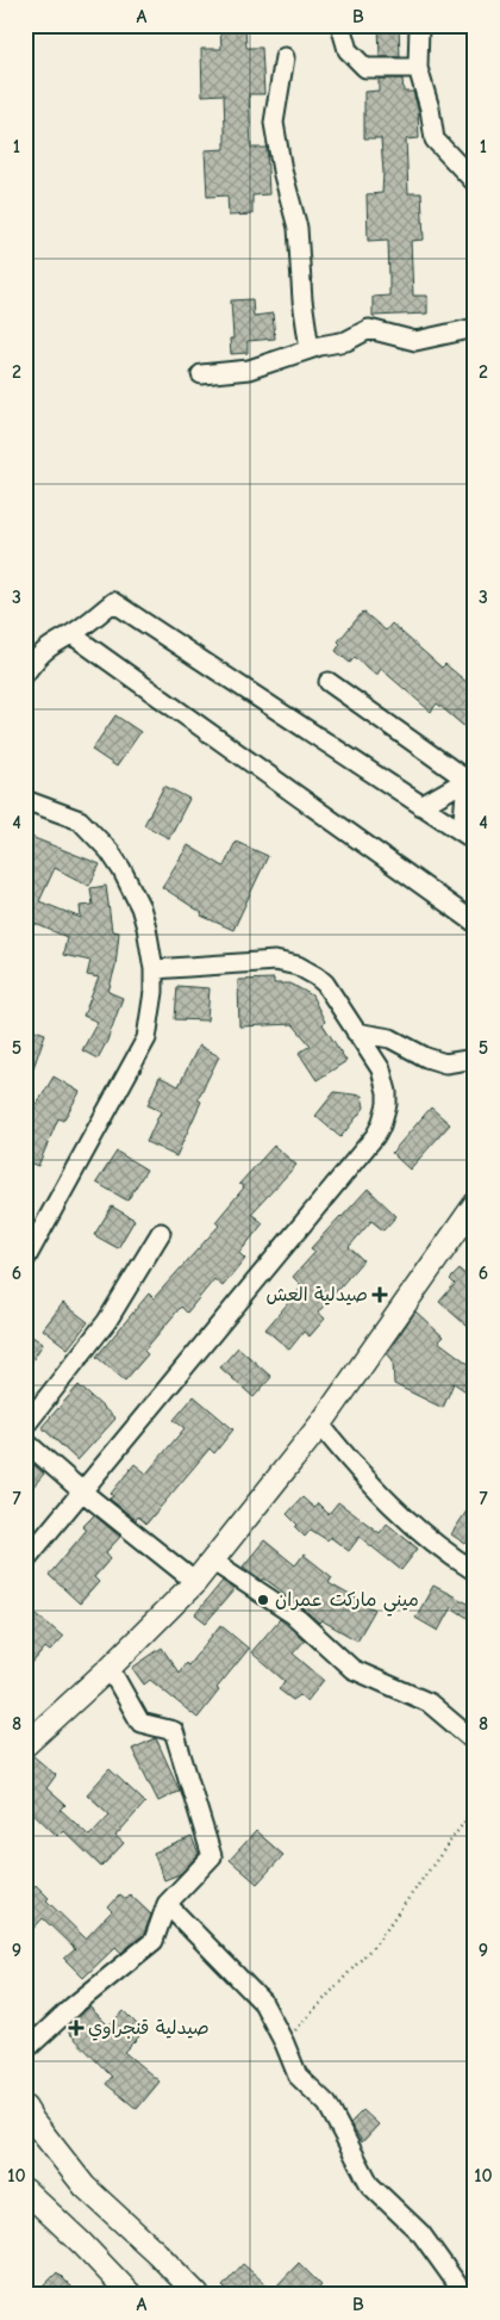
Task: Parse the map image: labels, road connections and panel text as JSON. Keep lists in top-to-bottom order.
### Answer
{
  "places": {
    "health": ["صيدلية العش", "صيدلية قنجراوي"],
    "other": ["ميني ماركت عمران"]
  },
  "grid": {
    "columns": ["A", "B"],
    "rows": [
      "1",
      "2",
      "3",
      "4",
      "5",
      "6",
      "7",
      "8",
      "9",
      "10"
    ]
  }
}
